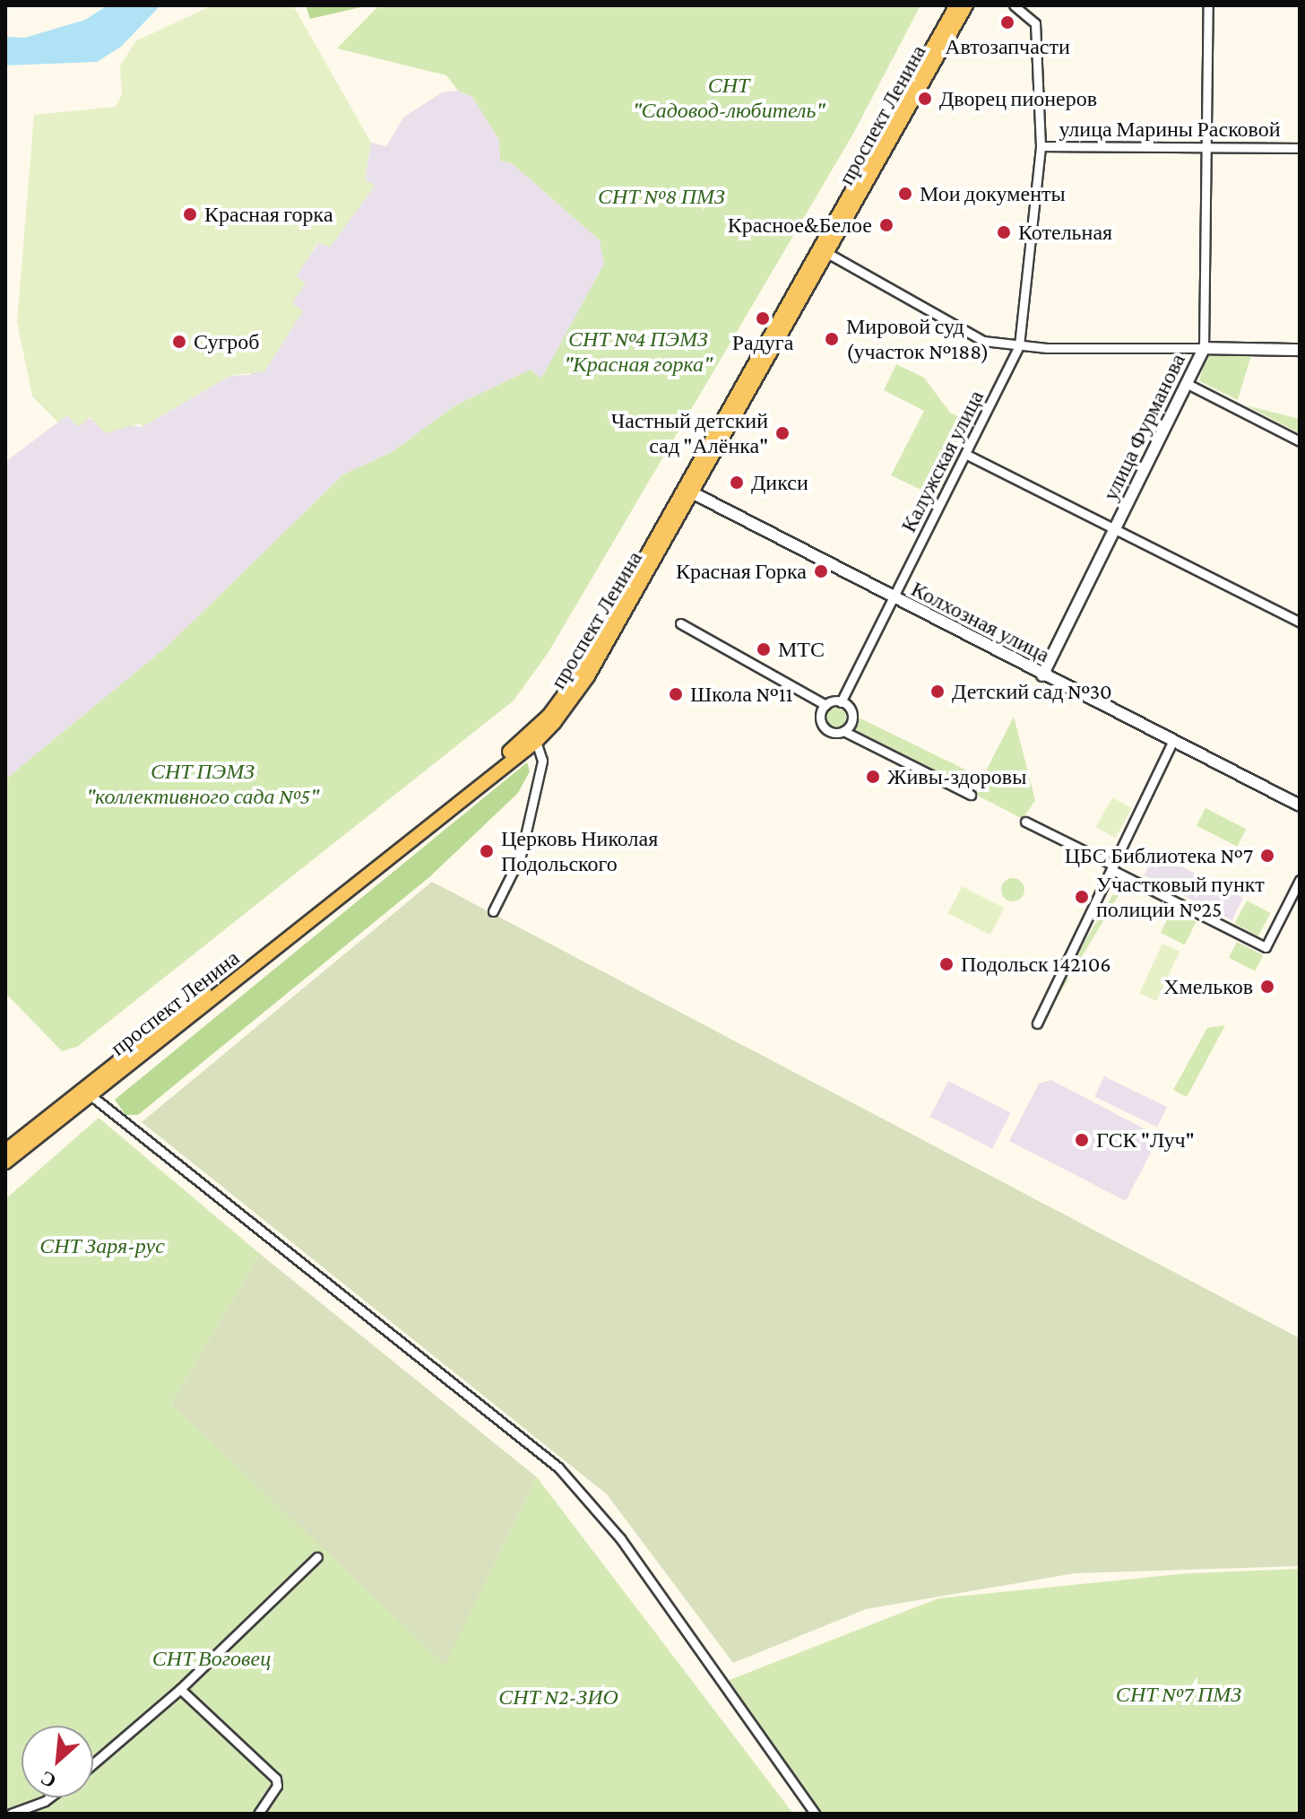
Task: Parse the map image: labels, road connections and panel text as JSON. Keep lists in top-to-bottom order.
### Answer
{
  "streets": {
    "main road": ["проспект Ленина"],
    "street": [
      "улица Марины Расковой",
      "улица Фурманова",
      "Калужская улица",
      "Колхозная улица"
    ]
  },
  "crossings": [
    ["проспект Ленина", "Колхозная улица"],
    ["улица Марины Расковой", "улица Фурманова"],
    ["улица Марины Расковой", "Калужская улица"],
    ["улица Фурманова", "Колхозная улица"],
    ["Калужская улица", "Колхозная улица"]
  ],
  "parks": [
    "СНТ \"Садовод-любитель\"",
    "СНТ №8 ПМЗ",
    "СНТ №4 ПЭМЗ \"Красная горка\"",
    "СНТ ПЭМЗ \"коллективного сада №5\"",
    "СНТ Заря-рус",
    "СНТ Воговец",
    "СНТ №7 ПМЗ",
    "СНТ N2-ЗИО"
  ],
  "places": [
    "Автозапчасти",
    "Дворец пионеров",
    "Мои документы",
    "Красная горка",
    "Красное&Белое",
    "Котельная",
    "Радуга",
    "Мировой суд (участок №188)",
    "Сугроб",
    "Частный детский сад \"Алёнка\"",
    "Дикси",
    "Красная Горка",
    "МТС",
    "Детский сад №30",
    "Школа №11",
    "Живы-здоровы",
    "Церковь Николая Подольского",
    "ЦБС Библиотека №7",
    "Участковый пункт полиции №25",
    "Подольск 142106",
    "Хмельков",
    "ГСК \"Луч\""
  ],
  "north": "bottom left"
}
